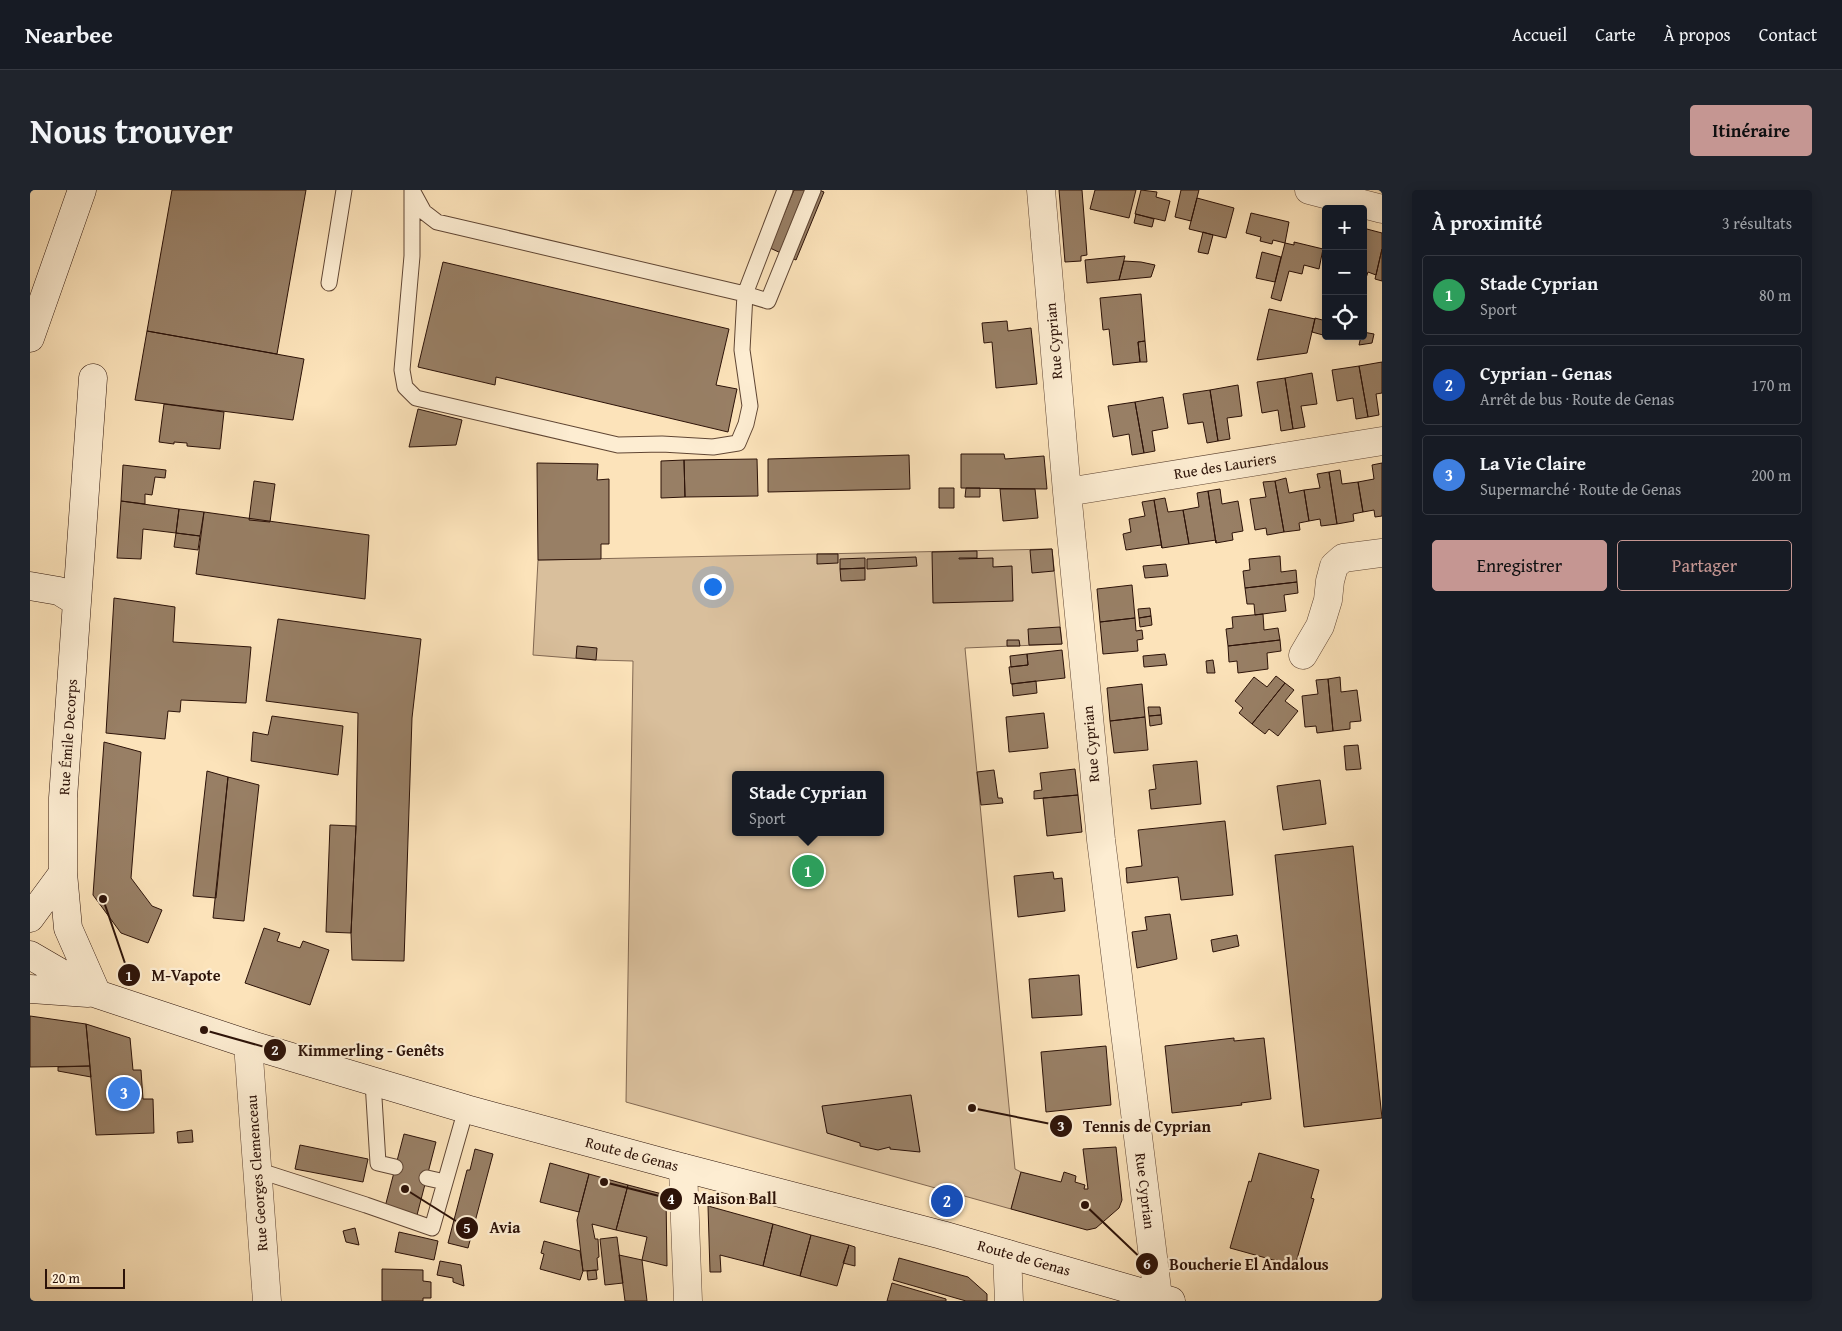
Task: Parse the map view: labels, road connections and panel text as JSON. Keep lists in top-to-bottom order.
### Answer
{
  "streets": {
    "street": [
      "Rue Cyprian",
      "Rue des Lauriers",
      "Rue Émile Decorps",
      "Route de Genas",
      "Rue Georges Clemenceau"
    ]
  },
  "crossings": [
    ["Rue Cyprian", "Rue des Lauriers"],
    ["Rue Cyprian", "Route de Genas"],
    ["Rue Émile Decorps", "Route de Genas"],
    ["Route de Genas", "Rue Georges Clemenceau"]
  ],
  "places": [
    "M-Vapote",
    "Kimmerling - Genêts",
    "Tennis de Cyprian",
    "Maison Ball",
    "Avia",
    "Boucherie El Andalous"
  ],
  "scale_bar": "20 m",
  "page": {
    "header": "Nearbee",
    "nav": [
      "Accueil",
      "Carte",
      "À propos",
      "Contact"
    ],
    "title": "Nous trouver",
    "buttons": [
      "Itinéraire",
      ["Enregistrer", "Partager"]
    ],
    "heading": ["À proximité", "3 résultats"],
    "map_buttons": ["+", "−"],
    "list": [
      {
        "mark": "1",
        "name": "Stade Cyprian",
        "note": "Sport",
        "value": "80 m"
      },
      {
        "mark": "2",
        "name": "Cyprian - Genas",
        "note": "Arrêt de bus · Route de Genas",
        "value": "170 m"
      },
      {
        "mark": "3",
        "name": "La Vie Claire",
        "note": "Supermarché · Route de Genas",
        "value": "200 m"
      }
    ],
    "popup": ["Stade Cyprian", "Sport"],
    "pins": ["1", "3", "2"],
    "scale": "20 m"
  }
}
